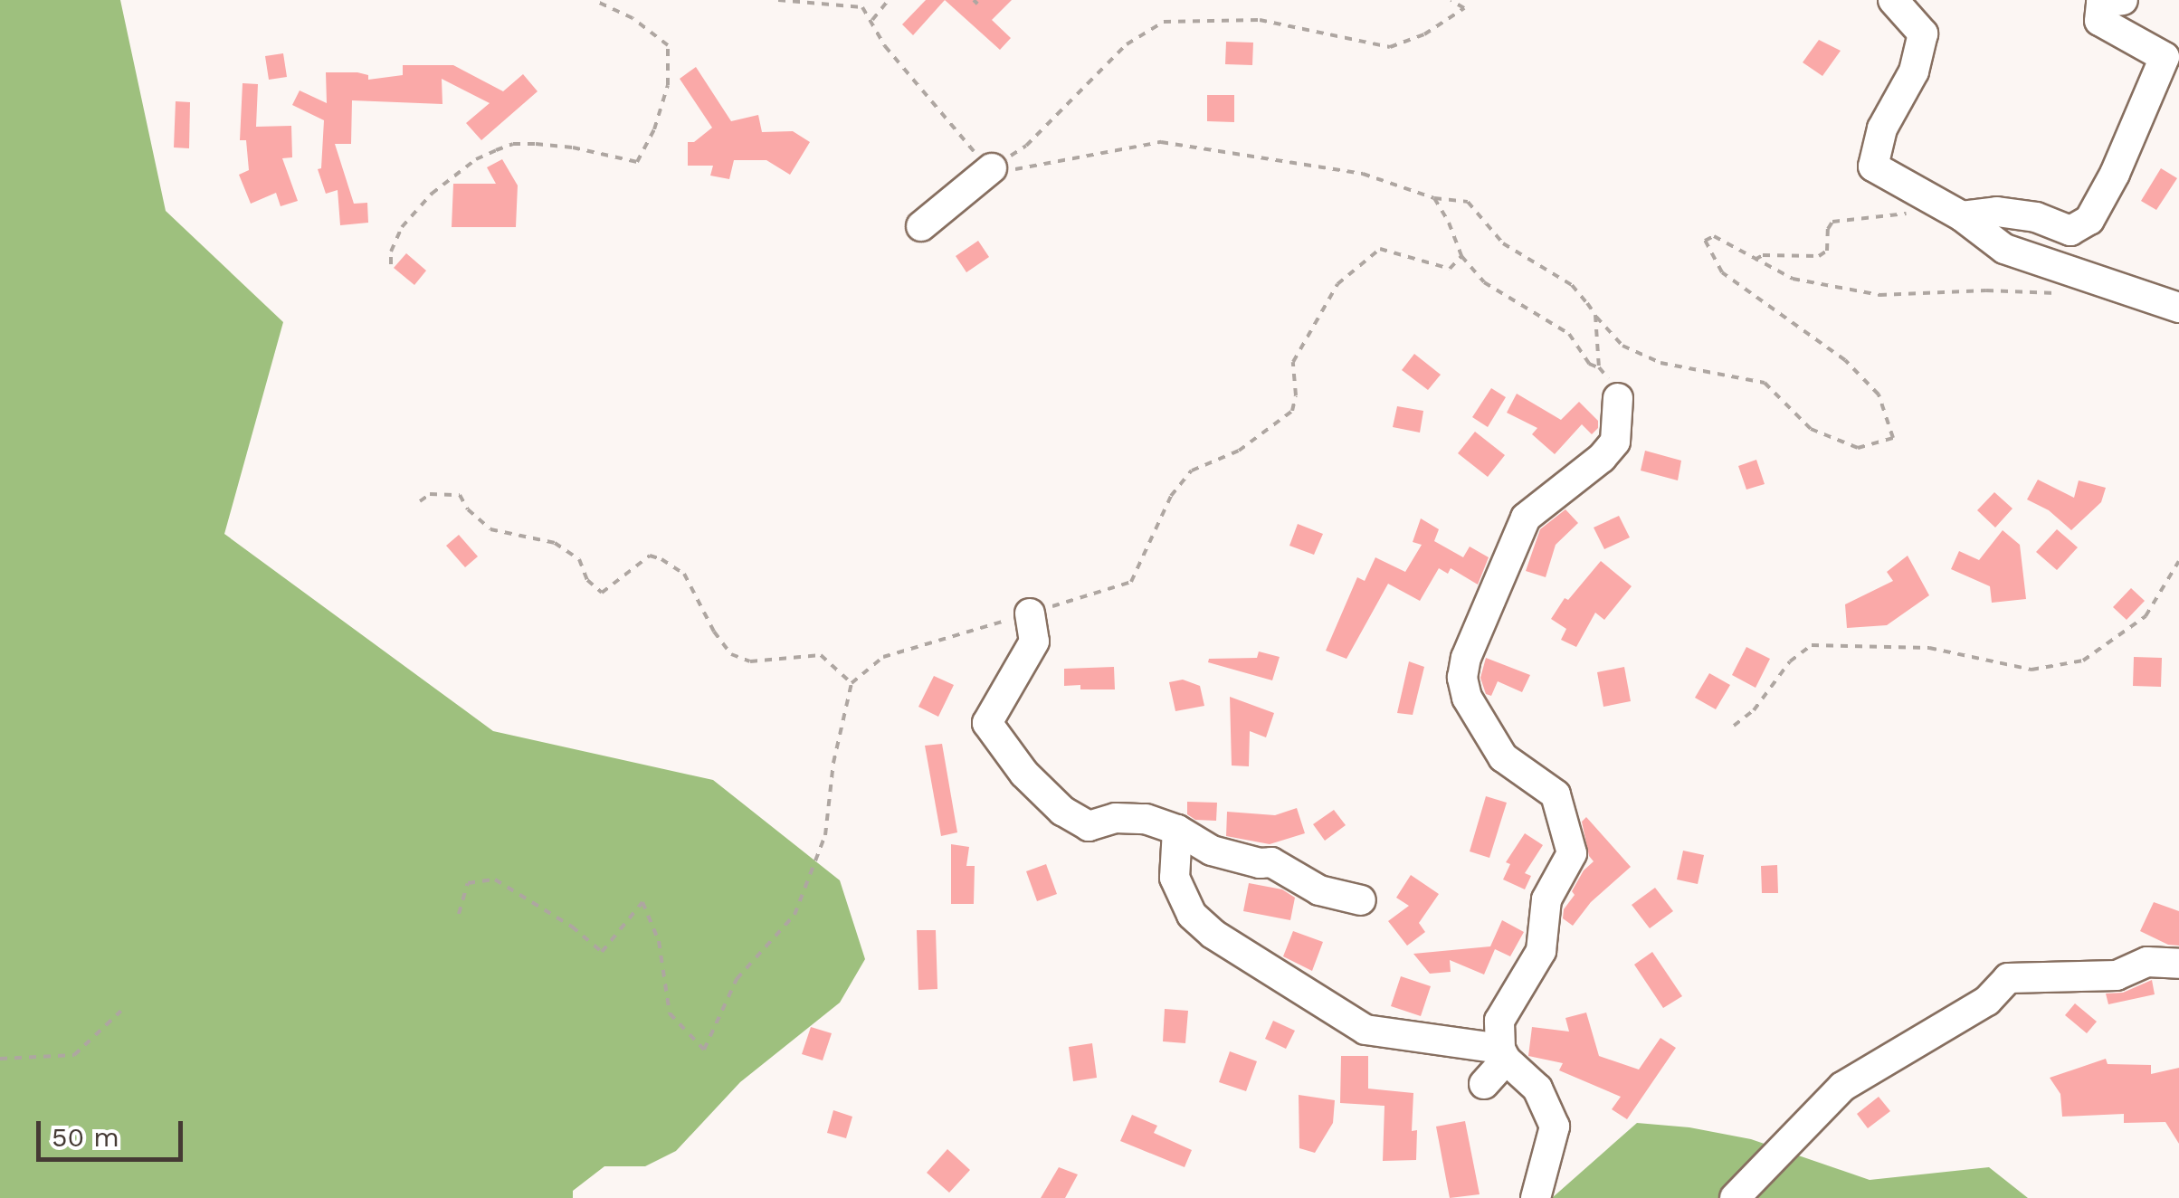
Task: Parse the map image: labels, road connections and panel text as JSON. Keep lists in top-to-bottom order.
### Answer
{
  "scale_bar": "50 m"
}
